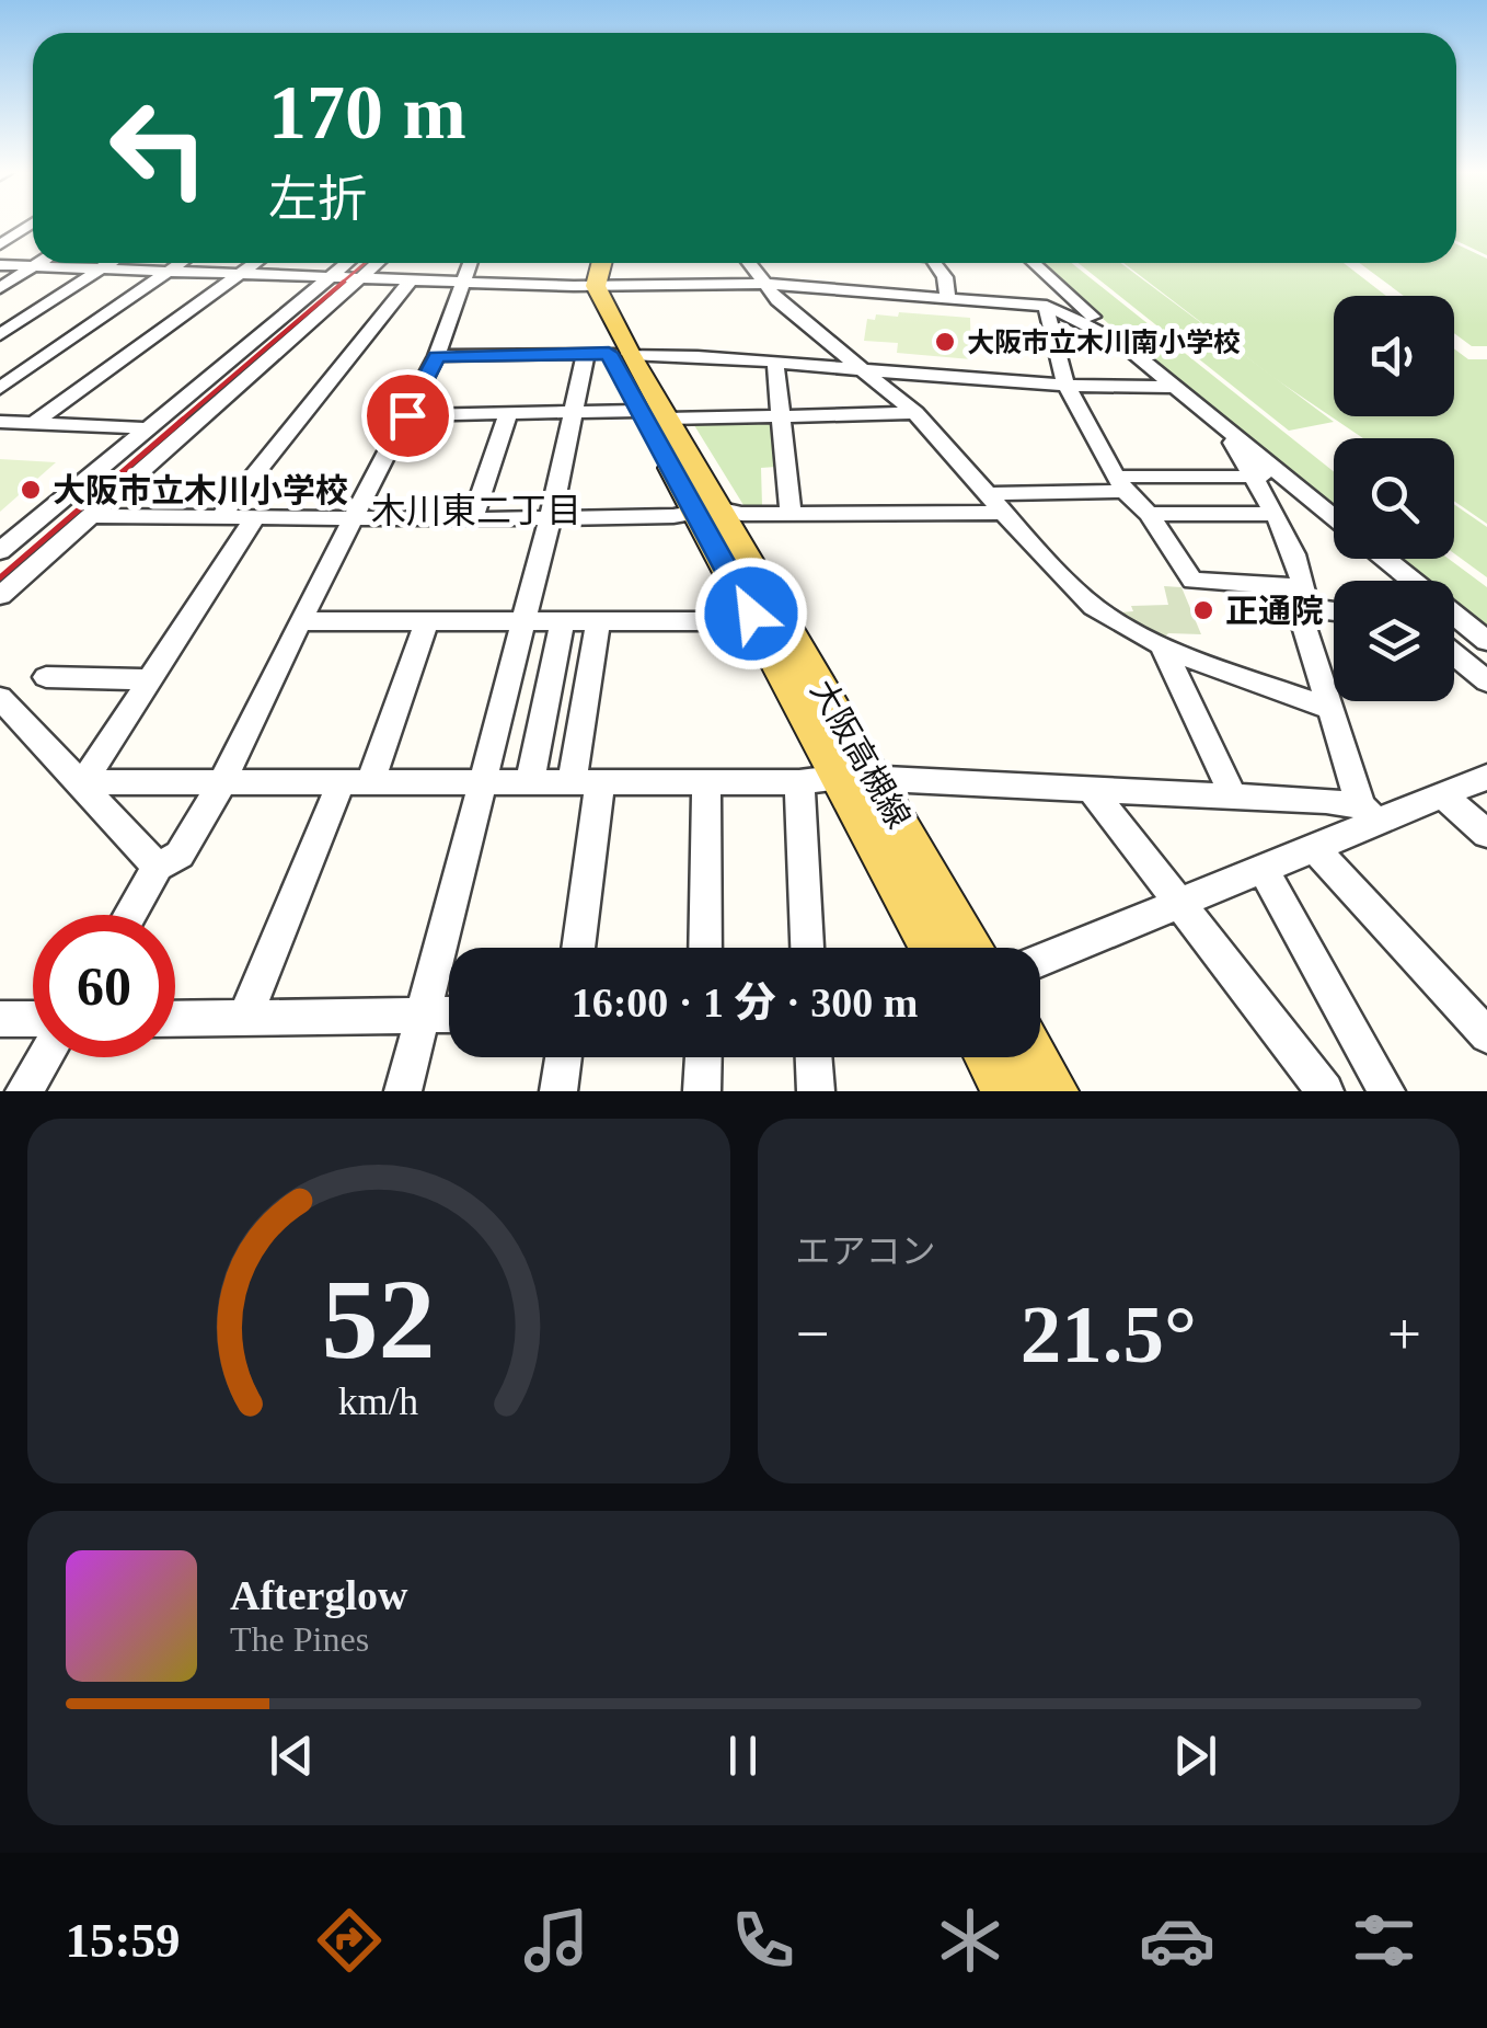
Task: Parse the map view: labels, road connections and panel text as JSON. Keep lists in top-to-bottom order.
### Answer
{
  "streets": {
    "main road": ["大阪高槻線"]
  },
  "districts": ["木川東二丁目"],
  "places": ["大阪市立木川南小学校", "大阪市立木川小学校", "正通院"],
  "page": {
    "turn": ["170 m", "左折"],
    "limit": "60",
    "trip": "16:00 · 1 分 · 300 m",
    "tile": "エアコン",
    "heat": ["−", "21.5°", "+"],
    "song": ["Afterglow", "The Pines"],
    "tabs": "15:59",
    "gauge": ["52", "km/h"]
  }
}
